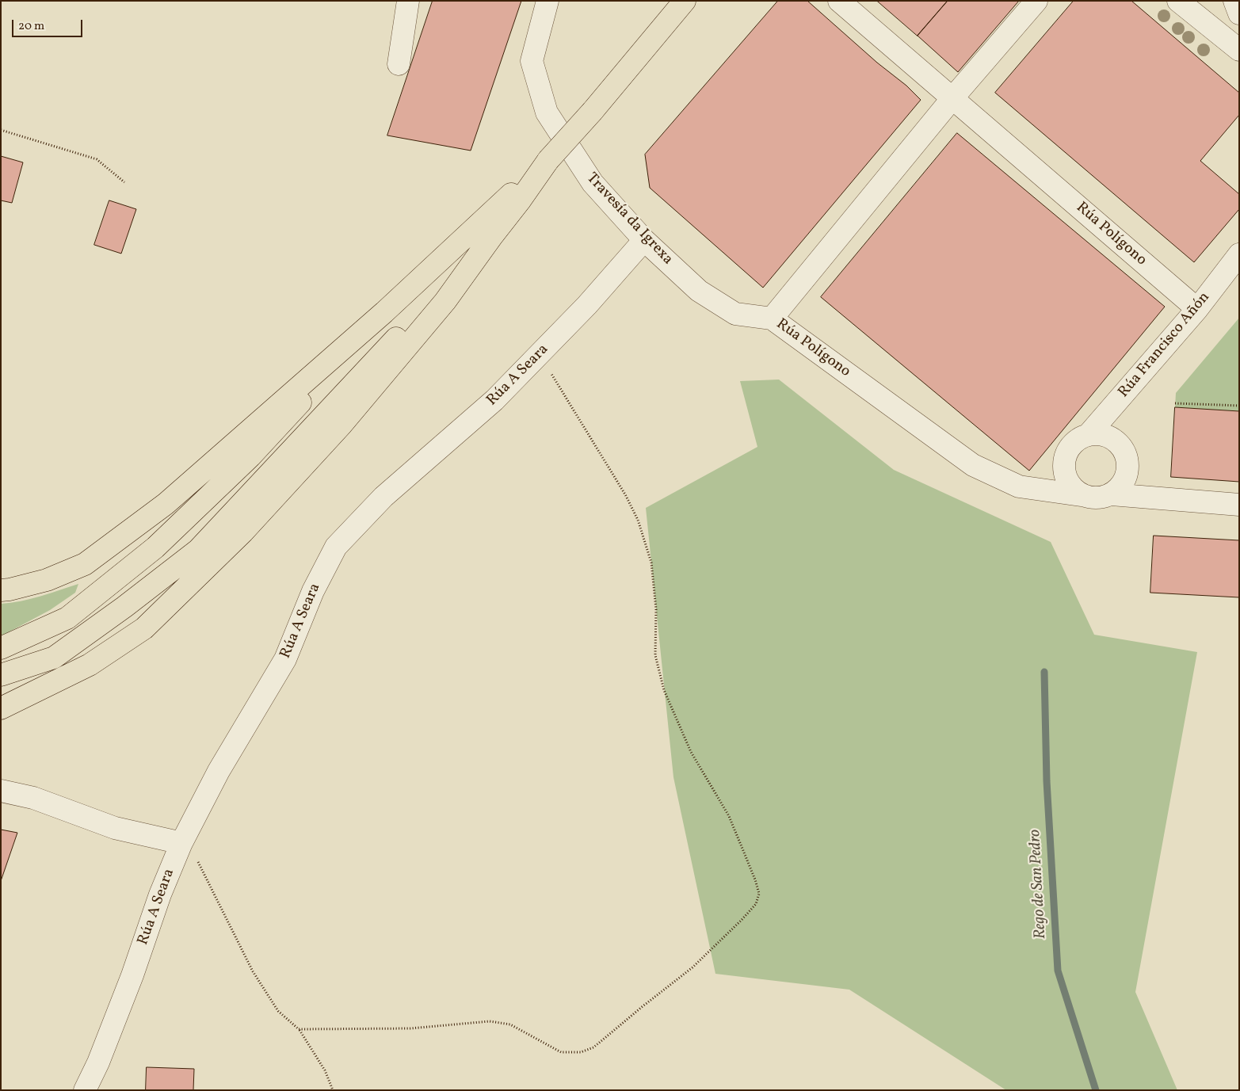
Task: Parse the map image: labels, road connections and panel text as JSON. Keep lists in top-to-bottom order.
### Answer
{
  "streets": {
    "street": [
      "Travesía da Igrexa",
      "Rúa Polígono",
      "Rúa Francisco Añón",
      "Rúa A Seara"
    ]
  },
  "crossings": [
    ["Travesía da Igrexa", "Rúa Polígono"],
    ["Travesía da Igrexa", "Rúa A Seara"],
    ["Rúa Polígono", "Rúa Francisco Añón"]
  ],
  "water": ["Rego de San Pedro"],
  "scale_bar": "20 m"
}
